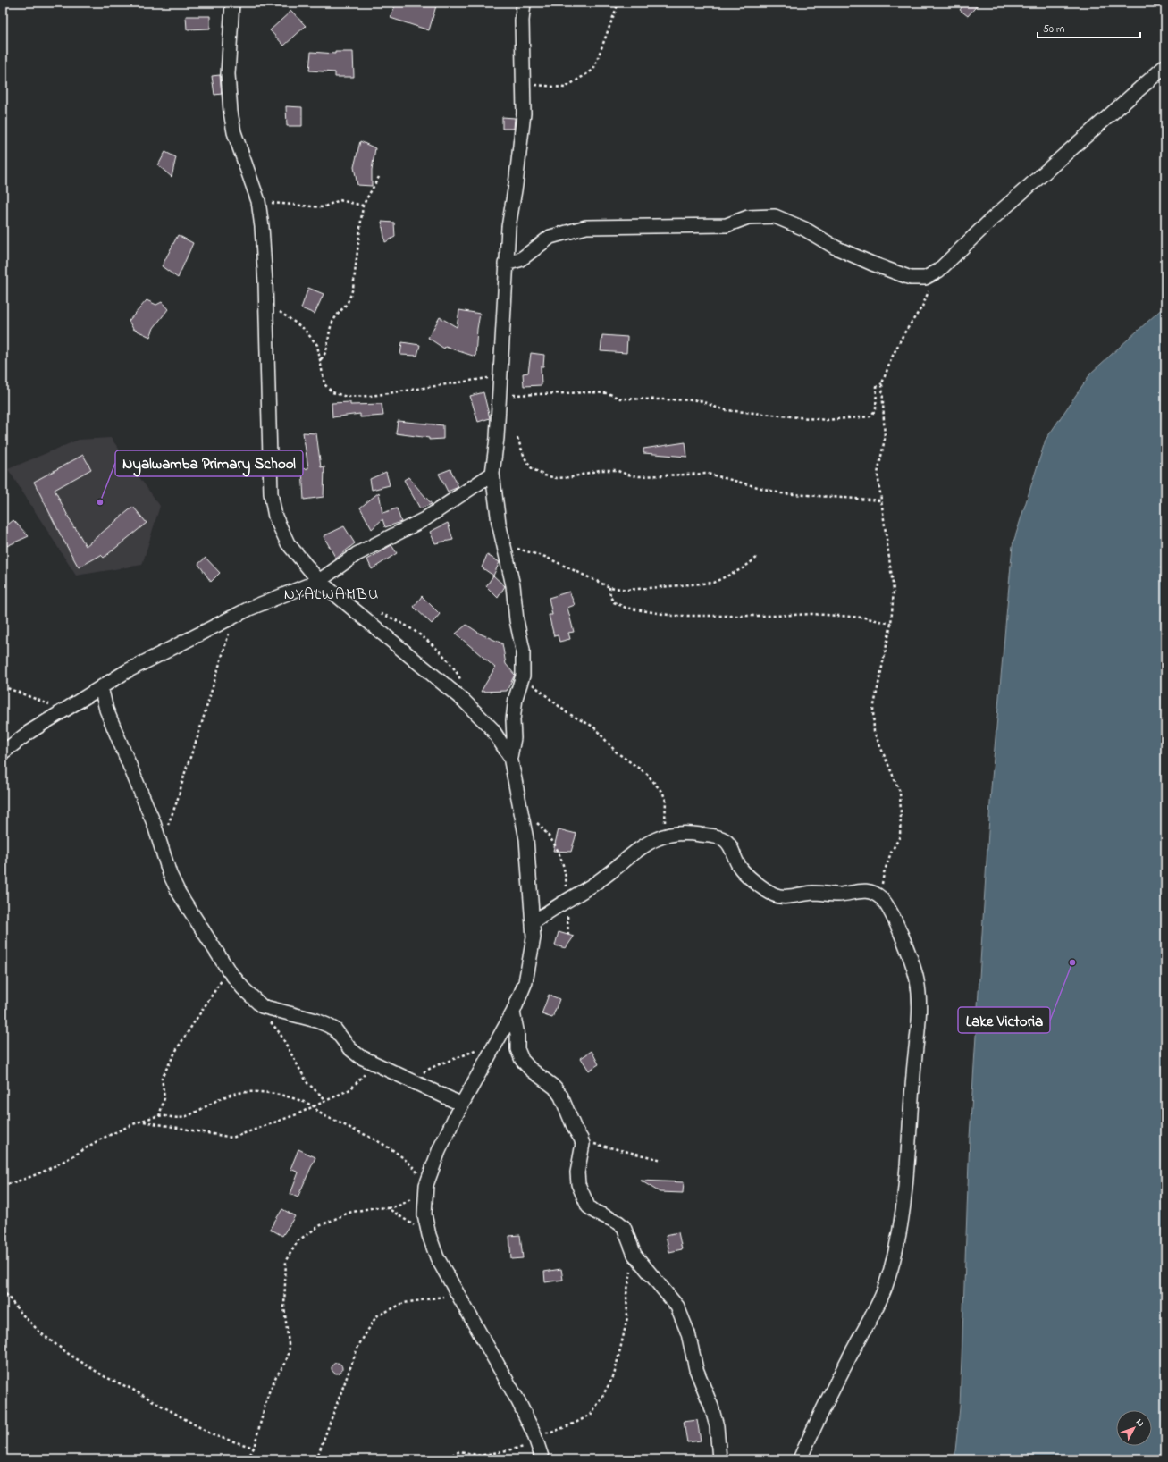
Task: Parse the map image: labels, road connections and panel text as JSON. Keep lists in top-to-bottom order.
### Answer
{
  "districts": ["NYALWAMBU"],
  "places": ["Nyalwamba Primary School", "Lake Victoria"],
  "scale_bar": "50 m",
  "north": "top right"
}
